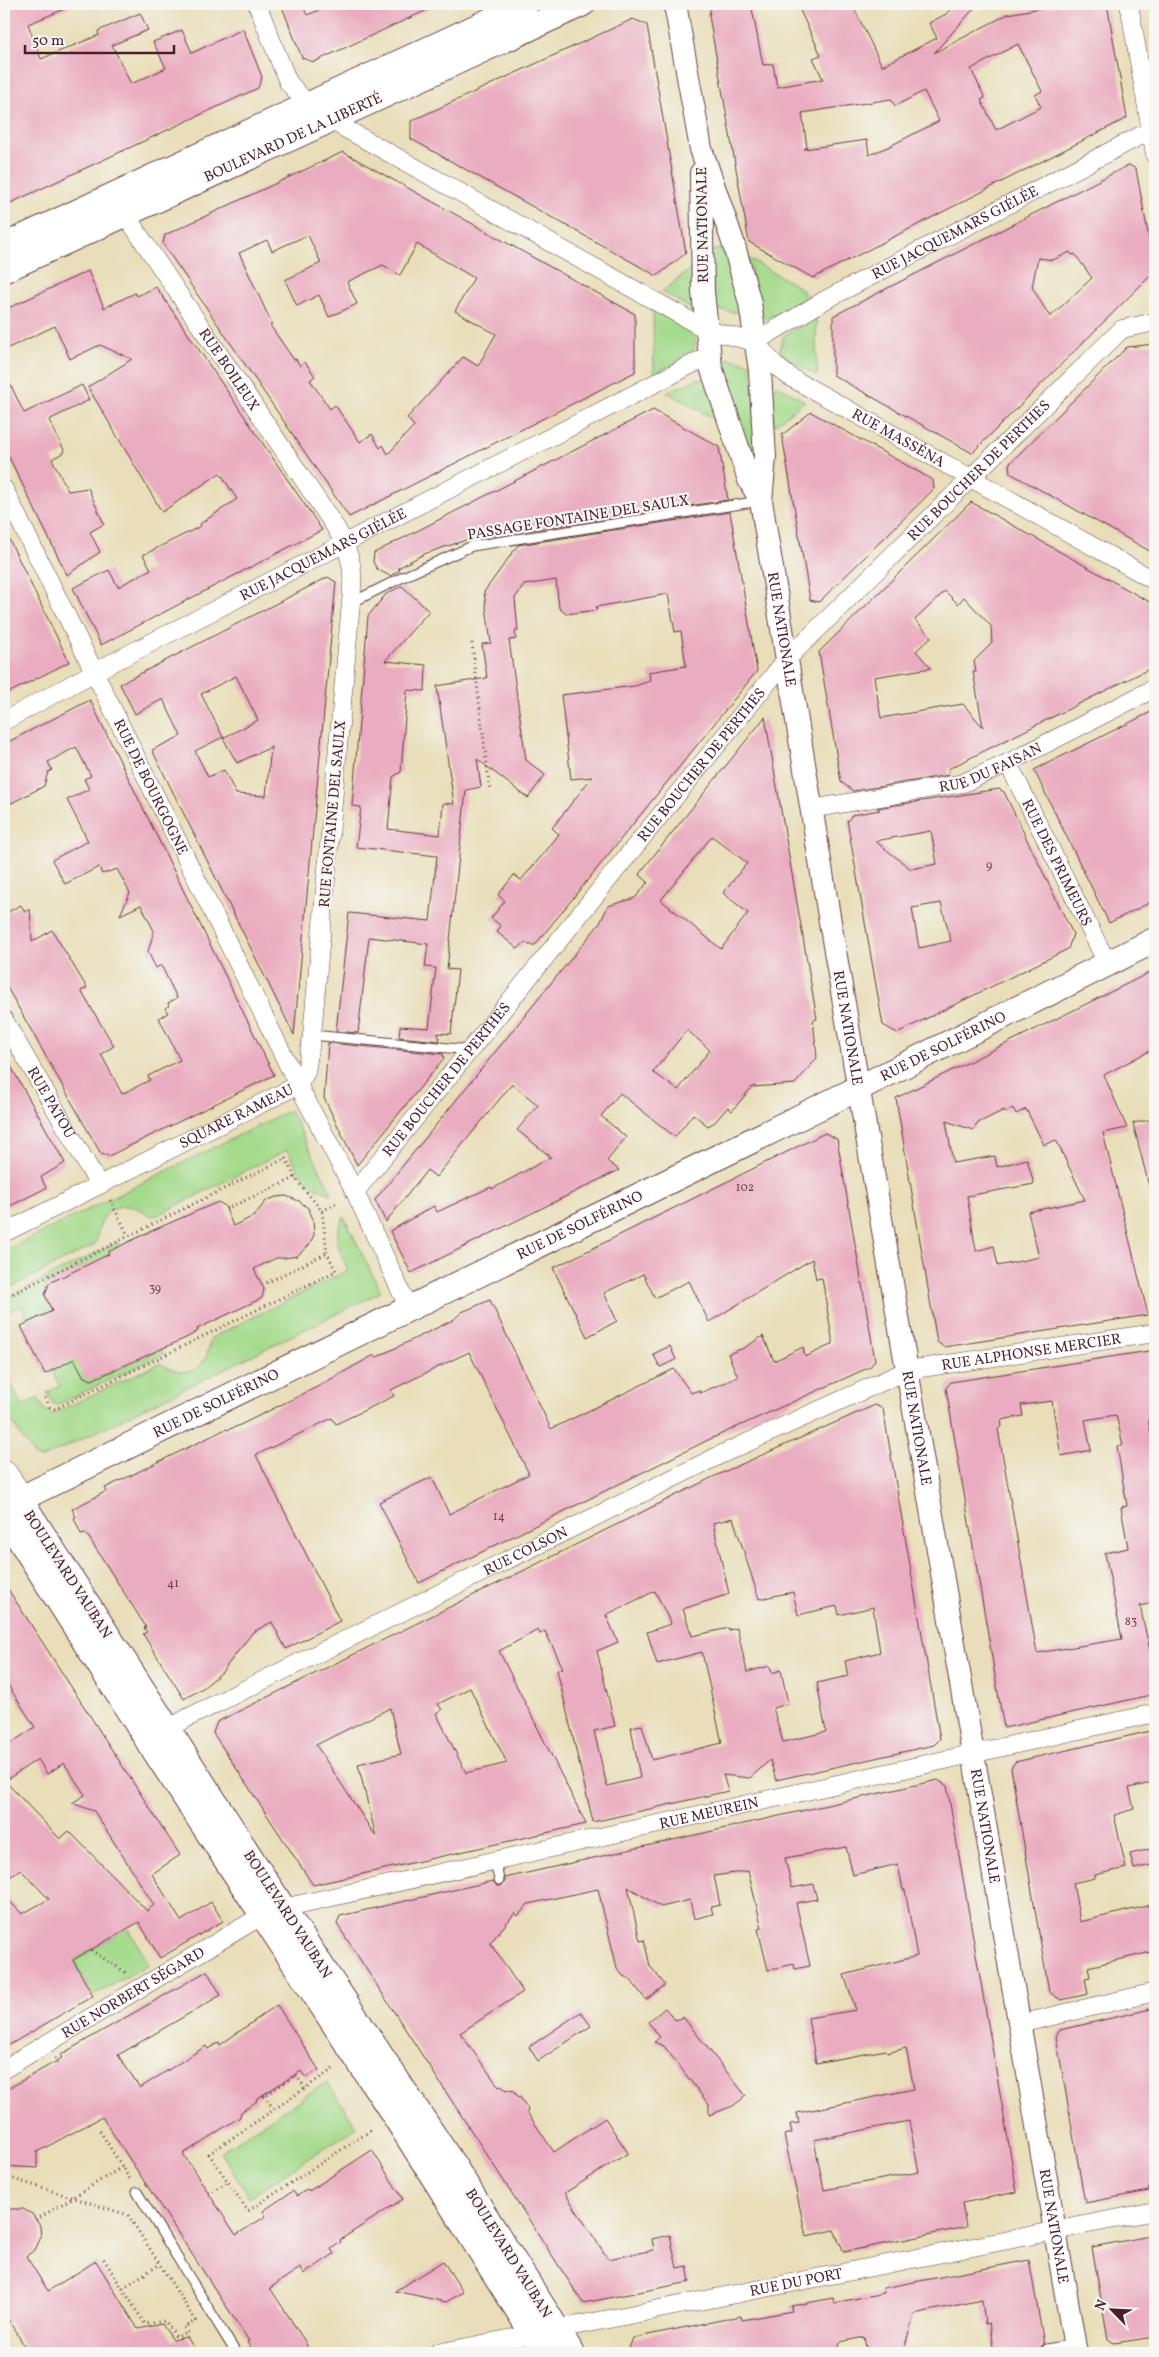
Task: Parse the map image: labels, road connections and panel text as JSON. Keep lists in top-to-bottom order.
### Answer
{
  "streets": {
    "main road": ["BOULEVARD DE LA LIBERTÉ", "RUE DE SOLFÉRINO", "BOULEVARD VAUBAN"],
    "street": [
      "RUE NATIONALE",
      "RUE JACQUEMARS GIÉLÉE",
      "RUE BOILEUX",
      "RUE MASSÉNA",
      "RUE BOUCHER DE PERTHES",
      "RUE DU FAISAN",
      "RUE DE BOURGOGNE",
      "RUE FONTAINE DEL SAULX",
      "RUE DES PRIMEURS",
      "RUE PATOU",
      "SQUARE RAMEAU",
      "RUE ALPHONSE MERCIER",
      "RUE COLSON",
      "RUE MEUREIN",
      "RUE NORBERT SÉGARD",
      "RUE DU PORT"
    ],
    "lane": ["PASSAGE FONTAINE DEL SAULX"]
  },
  "crossings": [
    ["BOULEVARD DE LA LIBERTÉ", "RUE BOILEUX"],
    ["RUE NATIONALE", "RUE JACQUEMARS GIÉLÉE"],
    ["RUE NATIONALE", "RUE MASSÉNA"],
    ["RUE NATIONALE", "RUE BOUCHER DE PERTHES"],
    ["RUE NATIONALE", "PASSAGE FONTAINE DEL SAULX"],
    ["RUE NATIONALE", "RUE DU FAISAN"],
    ["RUE NATIONALE", "RUE DE SOLFÉRINO"],
    ["RUE NATIONALE", "RUE ALPHONSE MERCIER"],
    ["RUE NATIONALE", "RUE COLSON"],
    ["RUE NATIONALE", "RUE MEUREIN"],
    ["RUE NATIONALE", "RUE DU PORT"],
    ["RUE JACQUEMARS GIÉLÉE", "RUE BOILEUX"],
    ["RUE JACQUEMARS GIÉLÉE", "RUE MASSÉNA"],
    ["RUE JACQUEMARS GIÉLÉE", "RUE DE BOURGOGNE"],
    ["RUE JACQUEMARS GIÉLÉE", "RUE FONTAINE DEL SAULX"],
    ["RUE BOILEUX", "RUE FONTAINE DEL SAULX"],
    ["RUE MASSÉNA", "RUE BOUCHER DE PERTHES"],
    ["RUE BOUCHER DE PERTHES", "SQUARE RAMEAU"],
    ["PASSAGE FONTAINE DEL SAULX", "RUE FONTAINE DEL SAULX"],
    ["RUE DU FAISAN", "RUE DES PRIMEURS"],
    ["RUE DE BOURGOGNE", "RUE FONTAINE DEL SAULX"],
    ["RUE DE BOURGOGNE", "SQUARE RAMEAU"],
    ["RUE FONTAINE DEL SAULX", "SQUARE RAMEAU"],
    ["RUE DES PRIMEURS", "RUE DE SOLFÉRINO"],
    ["RUE DE SOLFÉRINO", "SQUARE RAMEAU"],
    ["RUE DE SOLFÉRINO", "BOULEVARD VAUBAN"],
    ["RUE PATOU", "SQUARE RAMEAU"],
    ["RUE ALPHONSE MERCIER", "RUE COLSON"],
    ["RUE COLSON", "BOULEVARD VAUBAN"],
    ["BOULEVARD VAUBAN", "RUE MEUREIN"],
    ["BOULEVARD VAUBAN", "RUE NORBERT SÉGARD"],
    ["BOULEVARD VAUBAN", "RUE DU PORT"],
    ["RUE MEUREIN", "RUE NORBERT SÉGARD"]
  ],
  "house_numbers": [
    "9",
    "102",
    "39",
    "14",
    "41",
    "83"
  ],
  "scale_bar": "50 m",
  "north": "top left"
}
